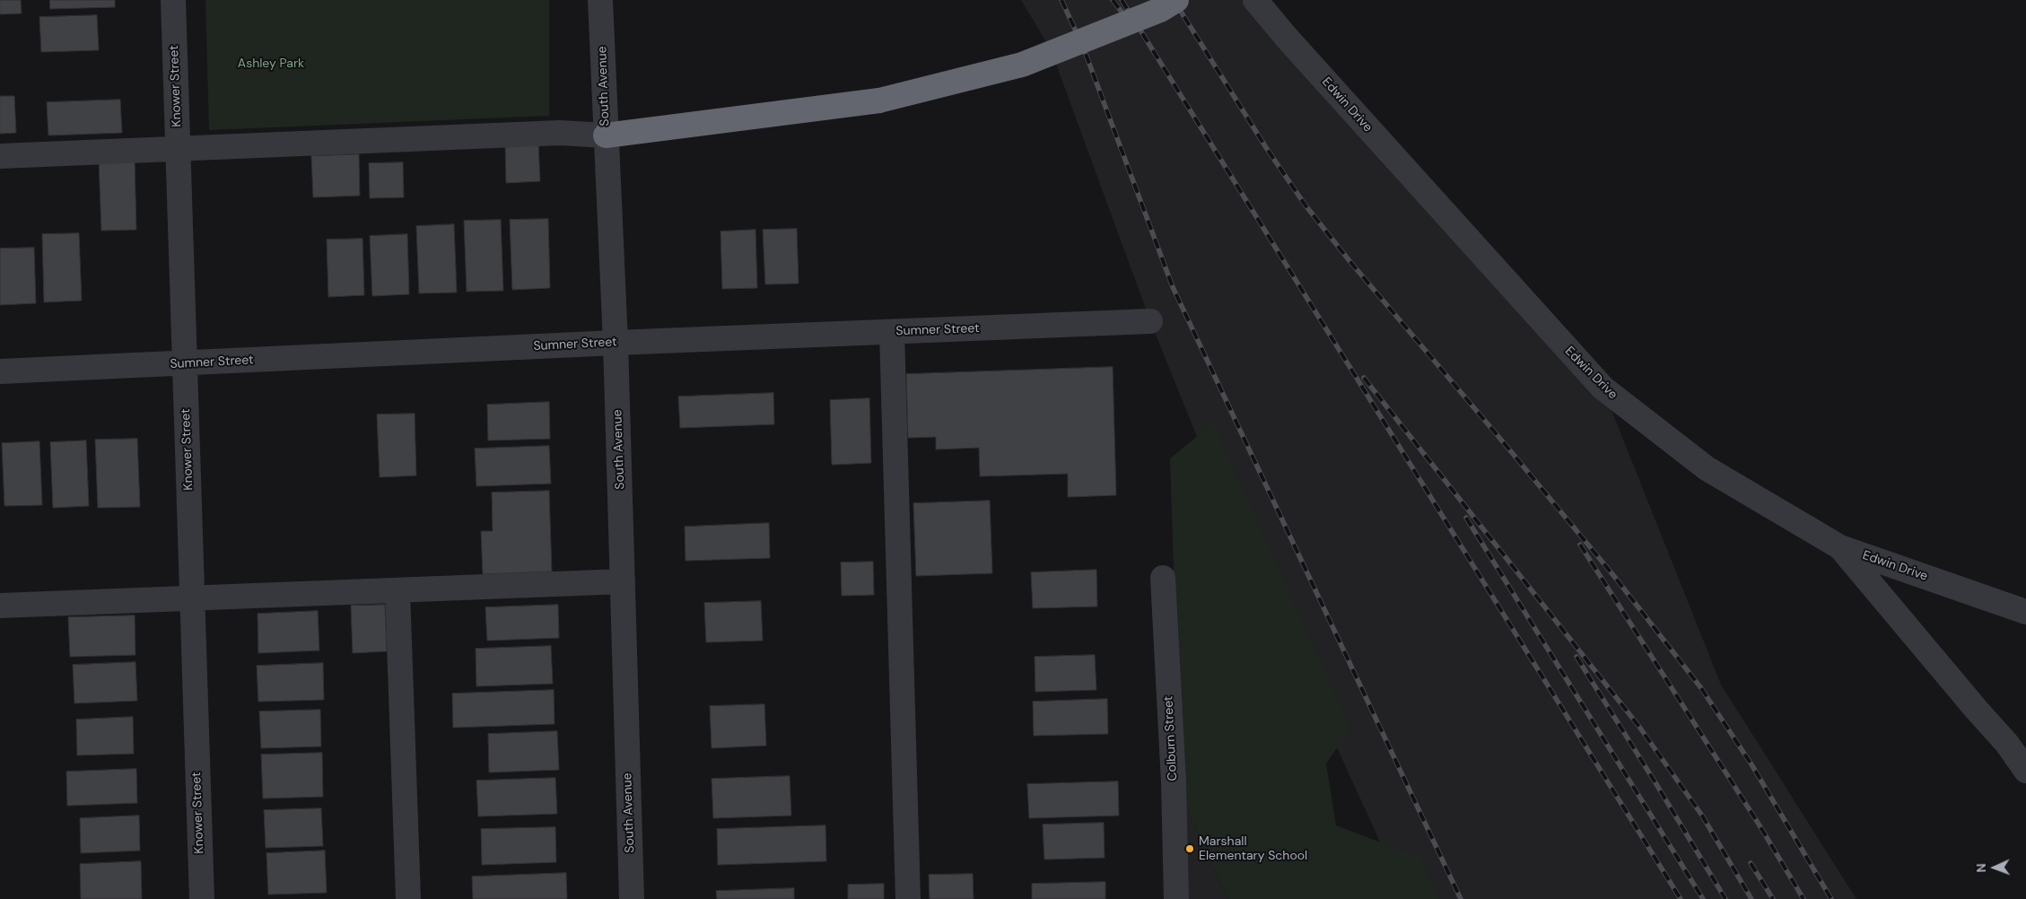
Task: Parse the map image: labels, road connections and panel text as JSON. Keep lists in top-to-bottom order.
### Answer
{
  "streets": {
    "street": [
      "Knower Street",
      "South Avenue",
      "Edwin Drive",
      "Sumner Street",
      "Colburn Street"
    ]
  },
  "crossings": [
    ["Knower Street", "Sumner Street"],
    ["South Avenue", "Sumner Street"]
  ],
  "parks": ["Ashley Park"],
  "places": ["Marshall Elementary School"],
  "north": "left"
}
